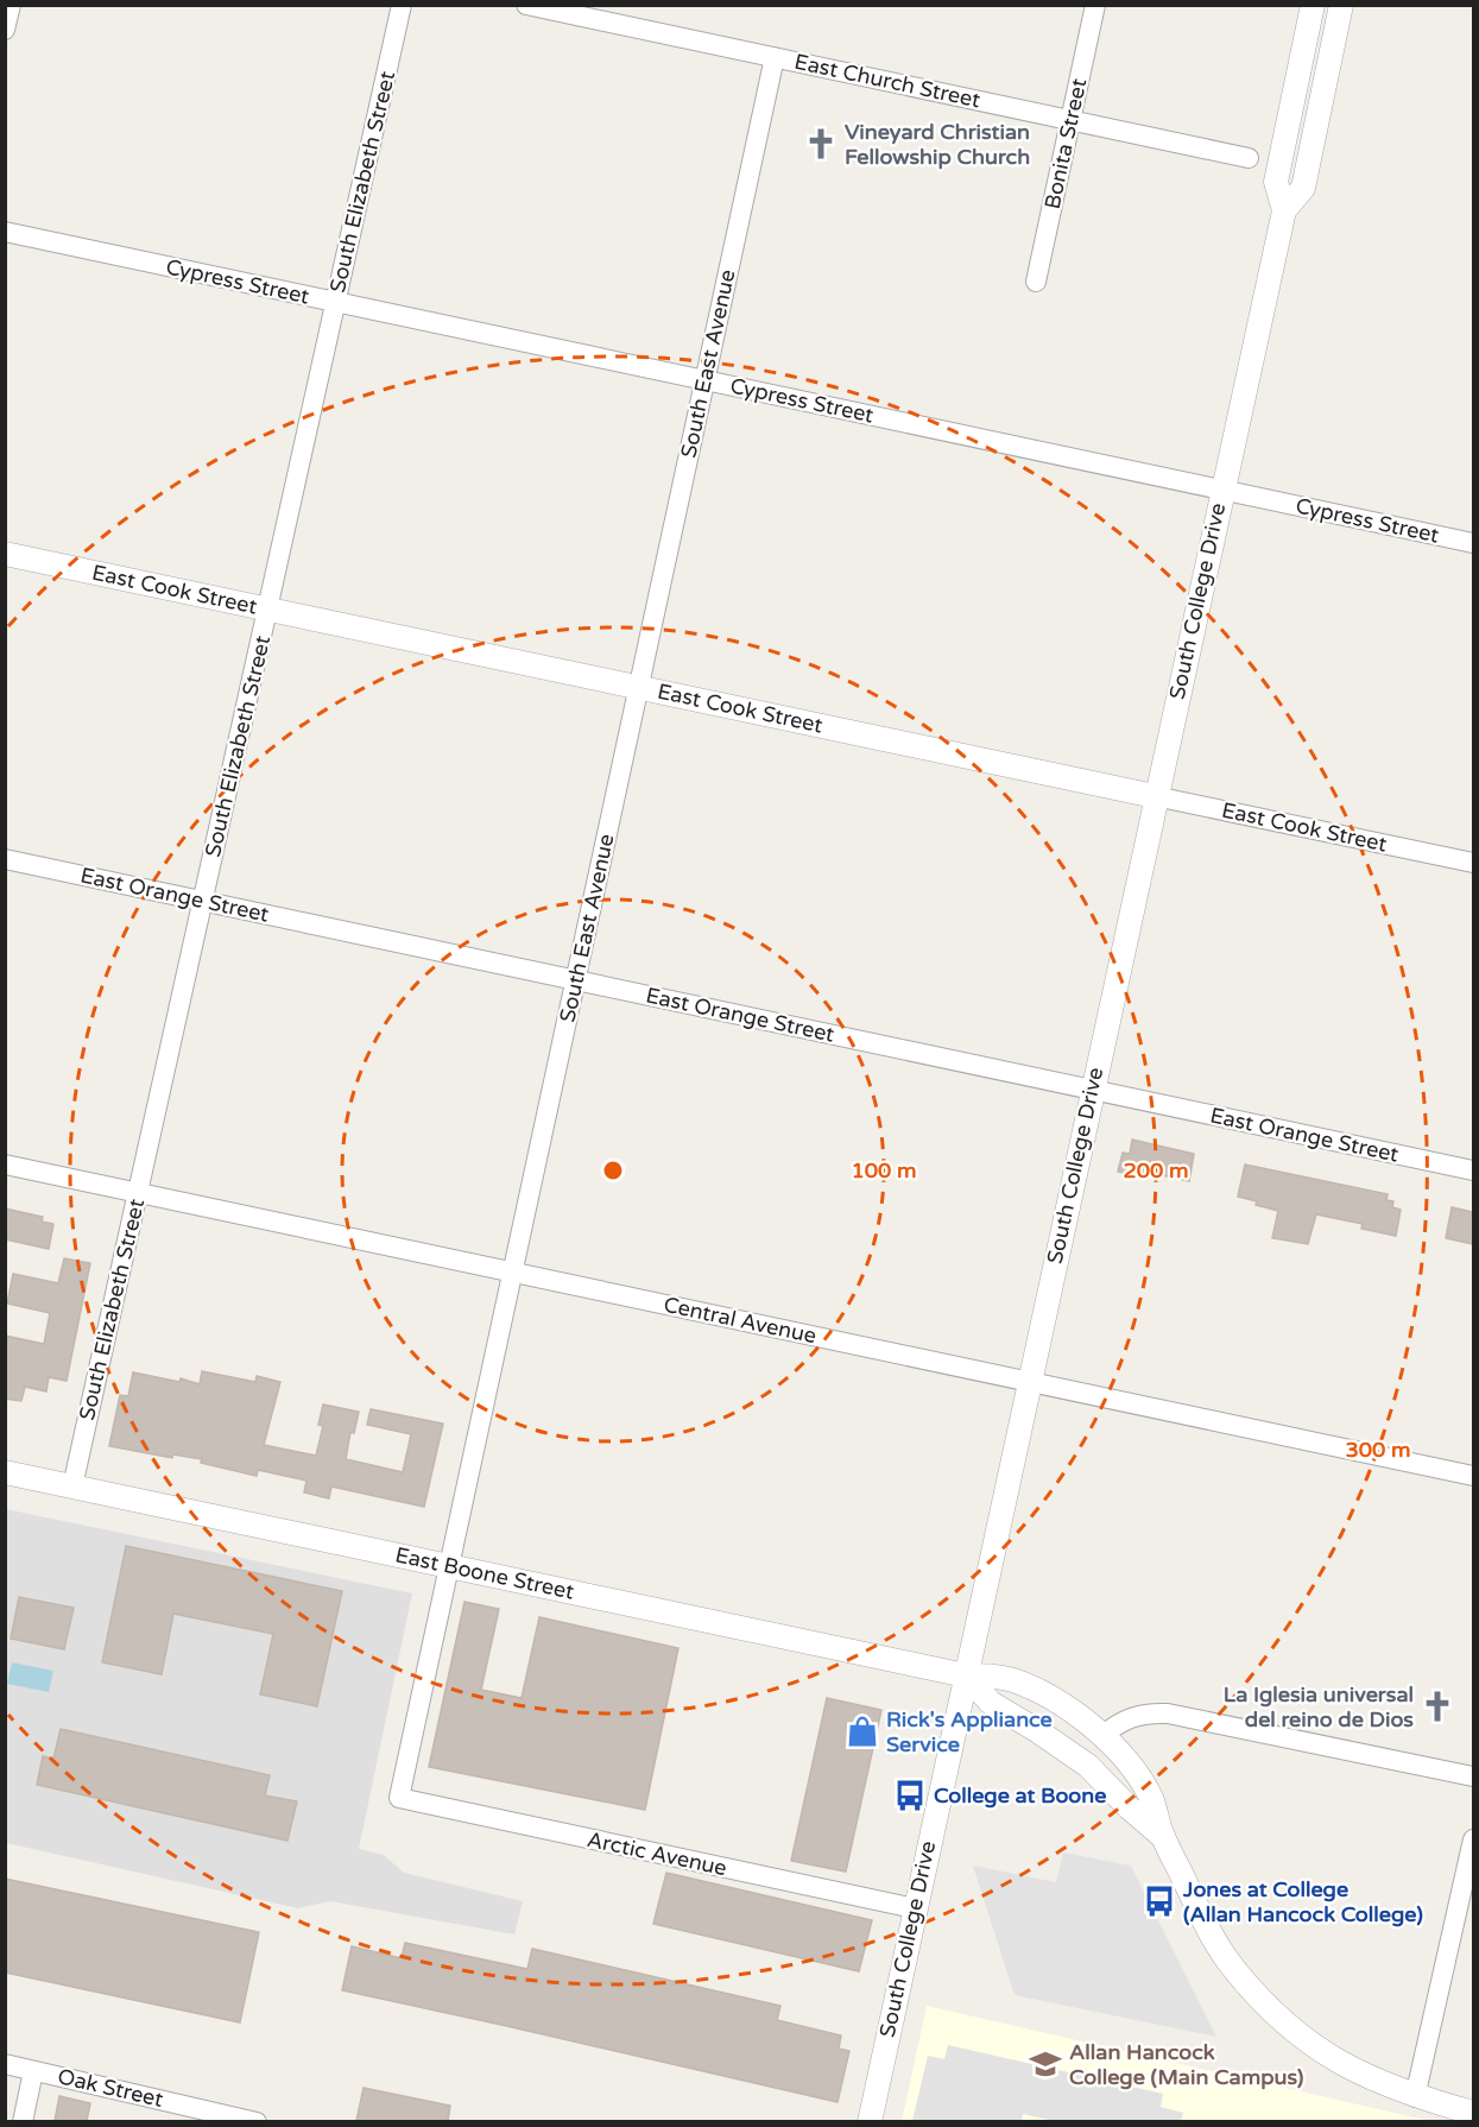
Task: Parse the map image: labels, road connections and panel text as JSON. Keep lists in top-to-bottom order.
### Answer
{
  "streets": {
    "street": [
      "East Church Street",
      "Bonita Street",
      "South Elizabeth Street",
      "Cypress Street",
      "South East Avenue",
      "East Cook Street",
      "South College Drive",
      "East Orange Street",
      "Central Avenue",
      "East Boone Street",
      "Arctic Avenue",
      "Oak Street"
    ]
  },
  "crossings": [
    ["East Church Street", "Bonita Street"],
    ["East Church Street", "South East Avenue"],
    ["South Elizabeth Street", "Cypress Street"],
    ["South Elizabeth Street", "East Cook Street"],
    ["South Elizabeth Street", "East Orange Street"],
    ["South Elizabeth Street", "Central Avenue"],
    ["South Elizabeth Street", "East Boone Street"],
    ["Cypress Street", "South East Avenue"],
    ["Cypress Street", "South College Drive"],
    ["South East Avenue", "East Cook Street"],
    ["South East Avenue", "East Orange Street"],
    ["South East Avenue", "Central Avenue"],
    ["South East Avenue", "East Boone Street"],
    ["South East Avenue", "Arctic Avenue"],
    ["East Cook Street", "South College Drive"],
    ["South College Drive", "East Orange Street"],
    ["South College Drive", "Central Avenue"],
    ["South College Drive", "East Boone Street"],
    ["South College Drive", "Arctic Avenue"]
  ],
  "places": {
    "church": ["Vineyard Christian Fellowship Church", "La Iglesia universal del reino de Dios"],
    "shop": ["Rick's Appliance Service"],
    "bus stop": ["College at Boone", "Jones at College (Allan Hancock College)"],
    "school or university": ["Allan Hancock College (Main Campus)"]
  },
  "rings": ["100 m", "200 m", "300 m"]
}
